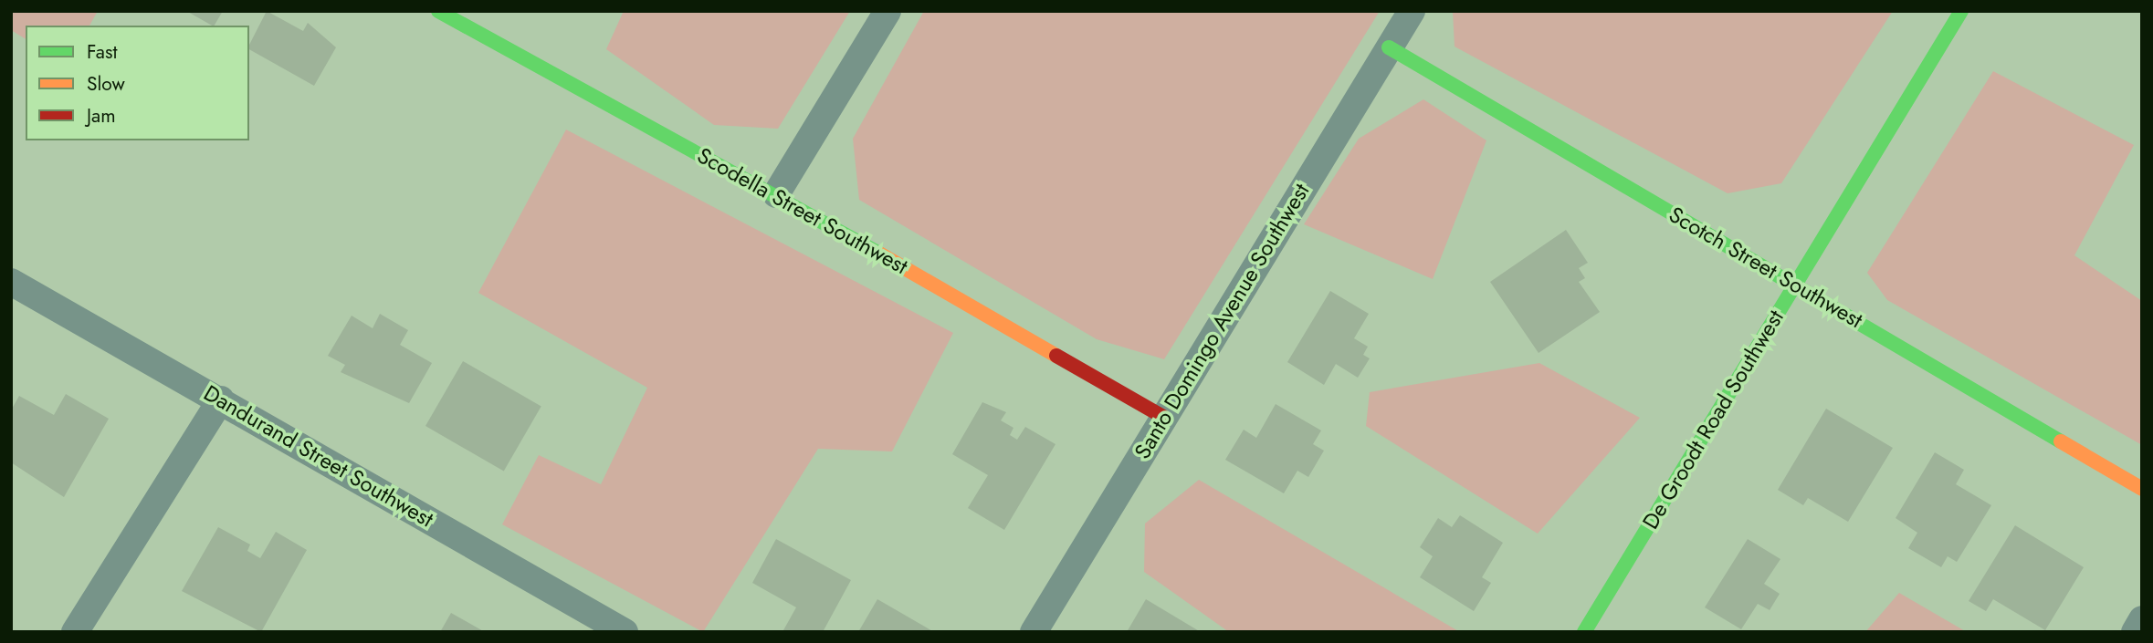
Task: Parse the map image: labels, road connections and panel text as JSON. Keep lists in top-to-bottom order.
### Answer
{
  "streets": {
    "street": [
      "Scodella Street Southwest",
      "Scotch Street Southwest",
      "Santo Domingo Avenue Southwest",
      "De Groodt Road Southwest",
      "Dandurand Street Southwest"
    ]
  },
  "crossings": [
    ["Scodella Street Southwest", "Santo Domingo Avenue Southwest"],
    ["Scotch Street Southwest", "Santo Domingo Avenue Southwest"],
    ["Scotch Street Southwest", "De Groodt Road Southwest"]
  ],
  "legend": ["Fast", "Slow", "Jam"]
}
